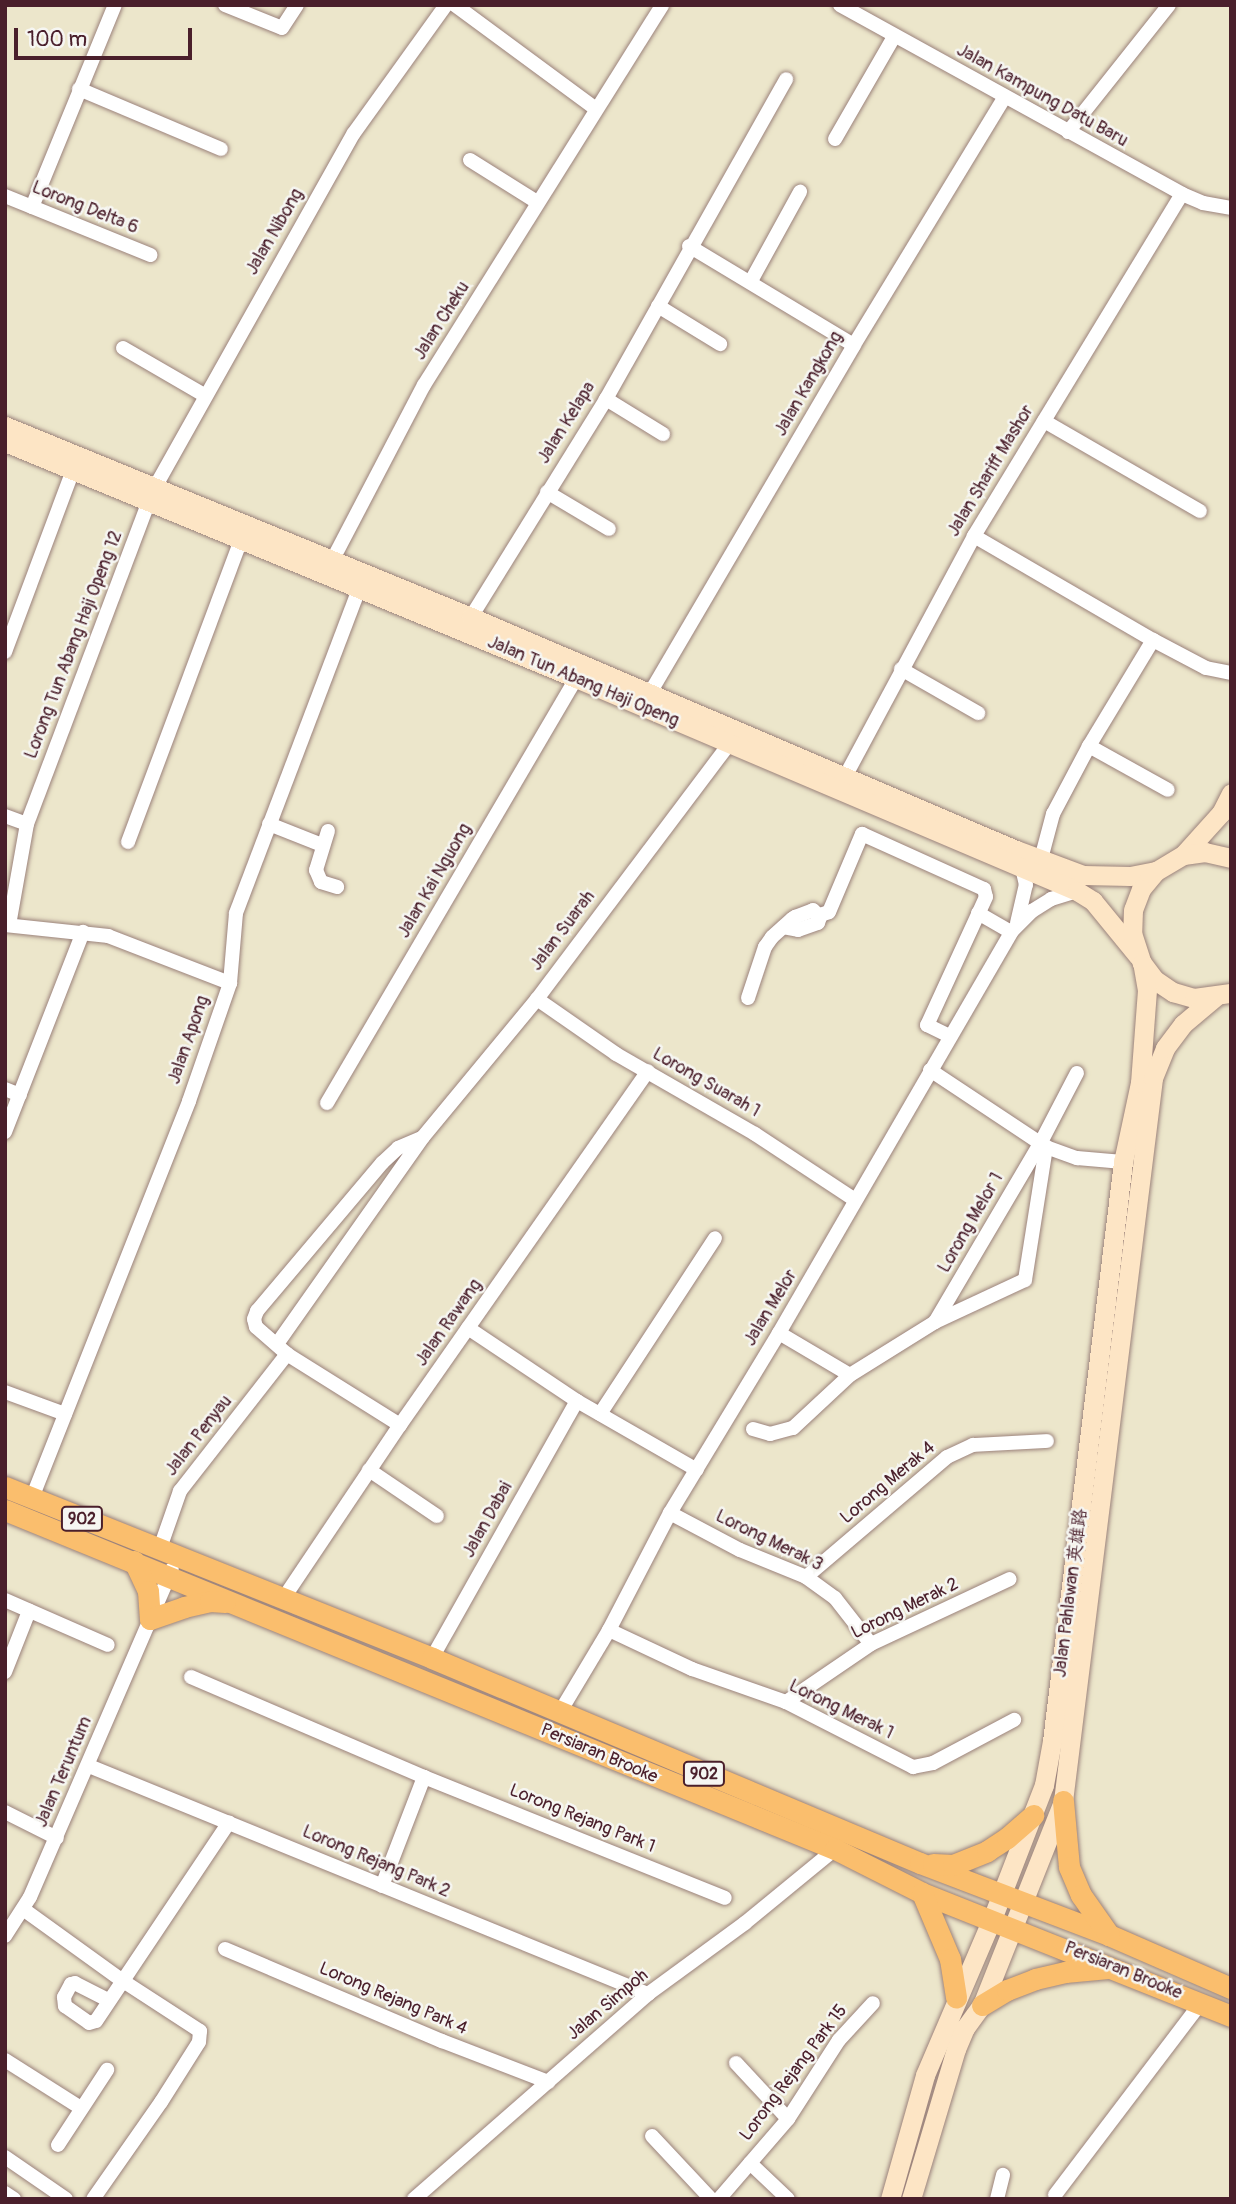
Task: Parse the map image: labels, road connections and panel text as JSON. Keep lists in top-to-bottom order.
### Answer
{
  "streets": {
    "main road": [
      "Jalan Tun Abang Haji Openg",
      "902",
      "Jalan Pahlawan 英雄路",
      "Persiaran Brooke"
    ],
    "street": [
      "Jalan Kampung Datu Baru",
      "Lorong Delta 6",
      "Jalan Nibong",
      "Jalan Cheku",
      "Jalan Kangkong",
      "Jalan Kelapa",
      "Jalan Shariff Mashor",
      "Lorong Tun Abang Haji Openg 12",
      "Jalan Kai Nguong",
      "Jalan Suarah",
      "Jalan Apong",
      "Lorong Suarah 1",
      "Lorong Melor 1",
      "Jalan Melor",
      "Jalan Rawang",
      "Jalan Penyau",
      "Lorong Merak 4",
      "Jalan Dabai",
      "Lorong Merak 3",
      "Lorong Merak 2",
      "Lorong Merak 1",
      "Jalan Teruntum",
      "Lorong Rejang Park 1",
      "Lorong Rejang Park 2",
      "Lorong Rejang Park 4",
      "Jalan Simpoh",
      "Lorong Rejang Park 15"
    ]
  },
  "crossings": [
    ["Jalan Kampung Datu Baru", "Jalan Kangkong"],
    ["Jalan Kampung Datu Baru", "Jalan Shariff Mashor"],
    ["Jalan Nibong", "Lorong Tun Abang Haji Openg 12"],
    ["Jalan Nibong", "Jalan Tun Abang Haji Openg"],
    ["Jalan Cheku", "Jalan Tun Abang Haji Openg"],
    ["Jalan Kangkong", "Jalan Tun Abang Haji Openg"],
    ["Jalan Kelapa", "Jalan Tun Abang Haji Openg"],
    ["Jalan Shariff Mashor", "Jalan Tun Abang Haji Openg"],
    ["Lorong Tun Abang Haji Openg 12", "Jalan Tun Abang Haji Openg"],
    ["Jalan Tun Abang Haji Openg", "Jalan Kai Nguong"],
    ["Jalan Tun Abang Haji Openg", "Jalan Suarah"],
    ["Jalan Tun Abang Haji Openg", "Jalan Apong"],
    ["Jalan Tun Abang Haji Openg", "Jalan Melor"],
    ["Jalan Tun Abang Haji Openg", "Jalan Pahlawan 英雄路"],
    ["Jalan Suarah", "Lorong Suarah 1"],
    ["Jalan Suarah", "Jalan Rawang"],
    ["Jalan Suarah", "Jalan Penyau"],
    ["Jalan Apong", "Persiaran Brooke"],
    ["Lorong Suarah 1", "Jalan Melor"],
    ["Lorong Suarah 1", "Jalan Rawang"],
    ["Jalan Melor", "Lorong Merak 3"],
    ["Jalan Melor", "Lorong Merak 1"],
    ["Jalan Melor", "Persiaran Brooke"],
    ["Jalan Rawang", "Persiaran Brooke"],
    ["Jalan Penyau", "Persiaran Brooke"],
    ["Jalan Penyau", "Jalan Teruntum"],
    ["Lorong Merak 4", "Lorong Merak 3"],
    ["Jalan Dabai", "Persiaran Brooke"],
    ["Lorong Merak 3", "Lorong Merak 2"],
    ["Jalan Pahlawan 英雄路", "Persiaran Brooke"],
    ["Lorong Merak 2", "Lorong Merak 1"],
    ["Persiaran Brooke", "Jalan Simpoh"],
    ["Jalan Teruntum", "Lorong Rejang Park 2"],
    ["Lorong Rejang Park 2", "Jalan Simpoh"],
    ["Lorong Rejang Park 4", "Jalan Simpoh"]
  ],
  "scale_bar": "100 m"
}
